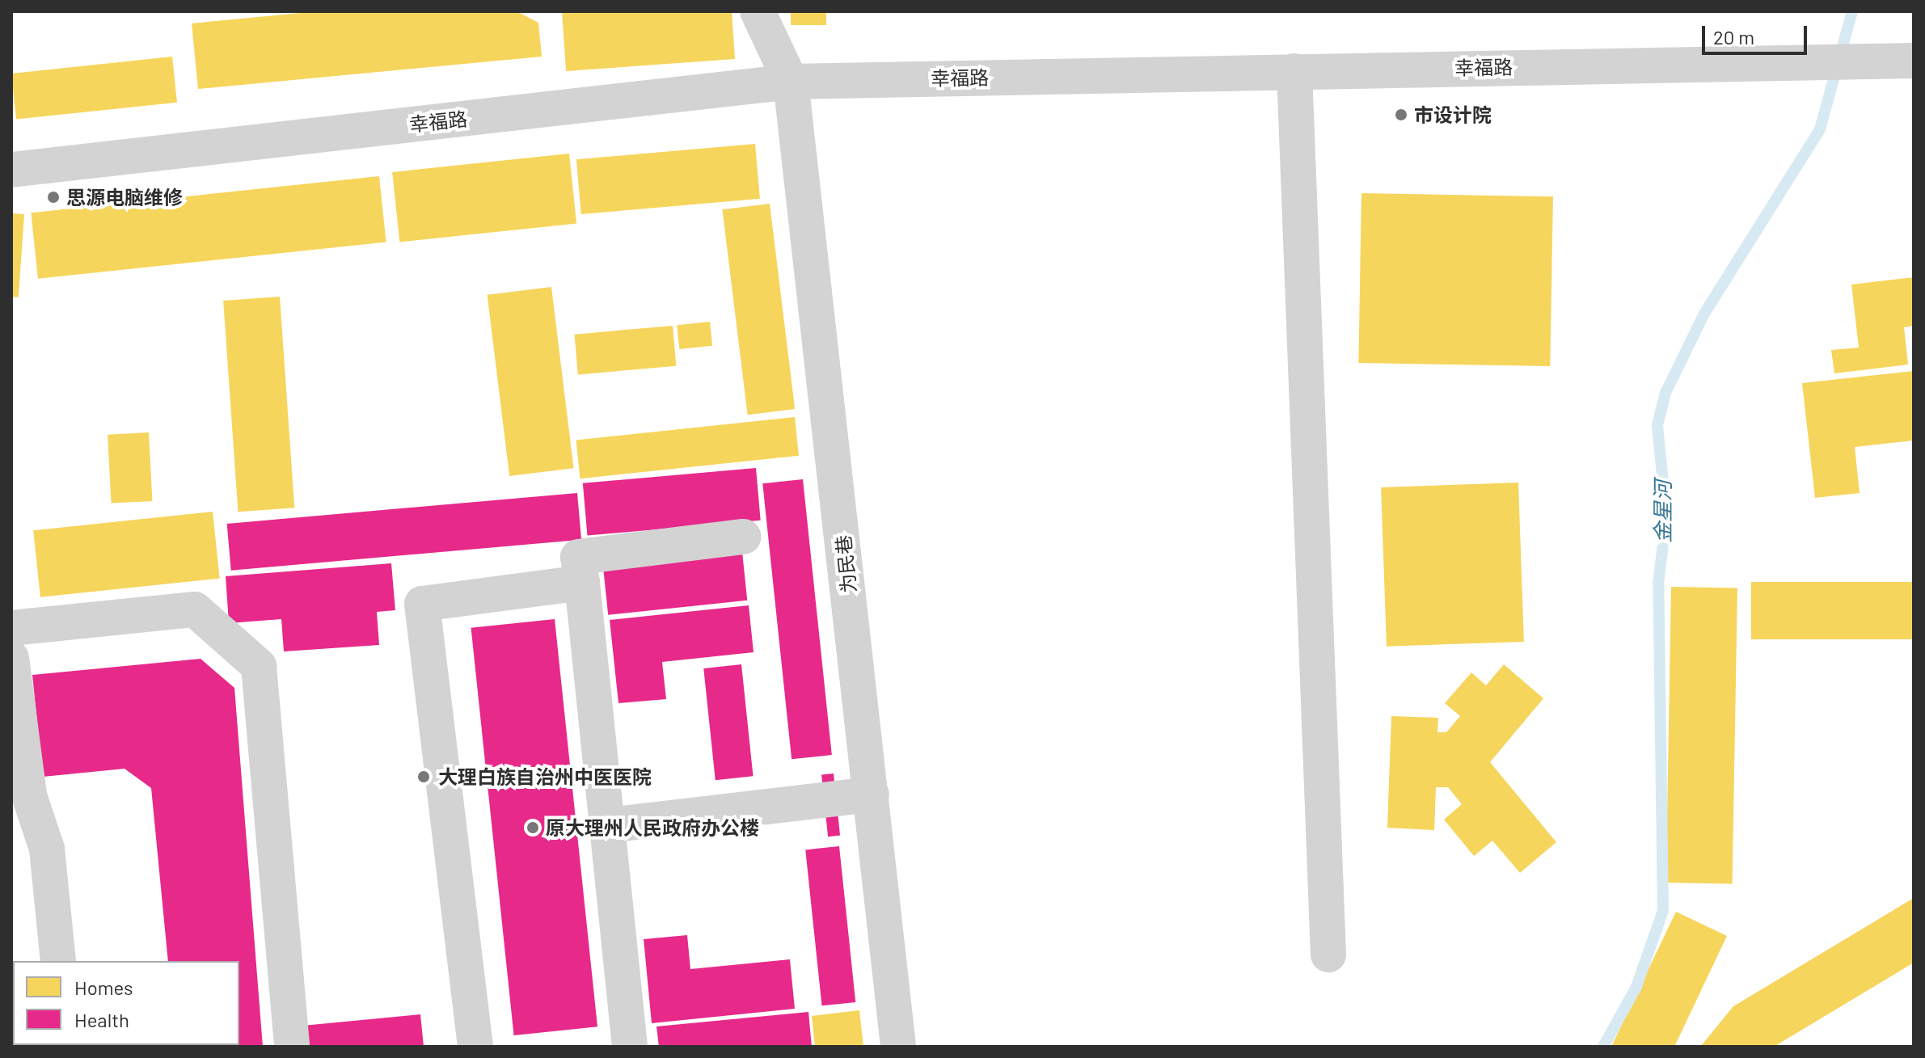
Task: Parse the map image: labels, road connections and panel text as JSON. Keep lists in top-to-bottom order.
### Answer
{
  "streets": {
    "street": ["幸福路", "为民巷"]
  },
  "crossings": [
    ["幸福路", "为民巷"]
  ],
  "water": ["金星河"],
  "places": [
    "市设计院",
    "思源电脑维修",
    "大理白族自治州中医医院",
    "原大理州人民政府办公楼"
  ],
  "legend": ["Homes", "Health"],
  "scale_bar": "20 m"
}
